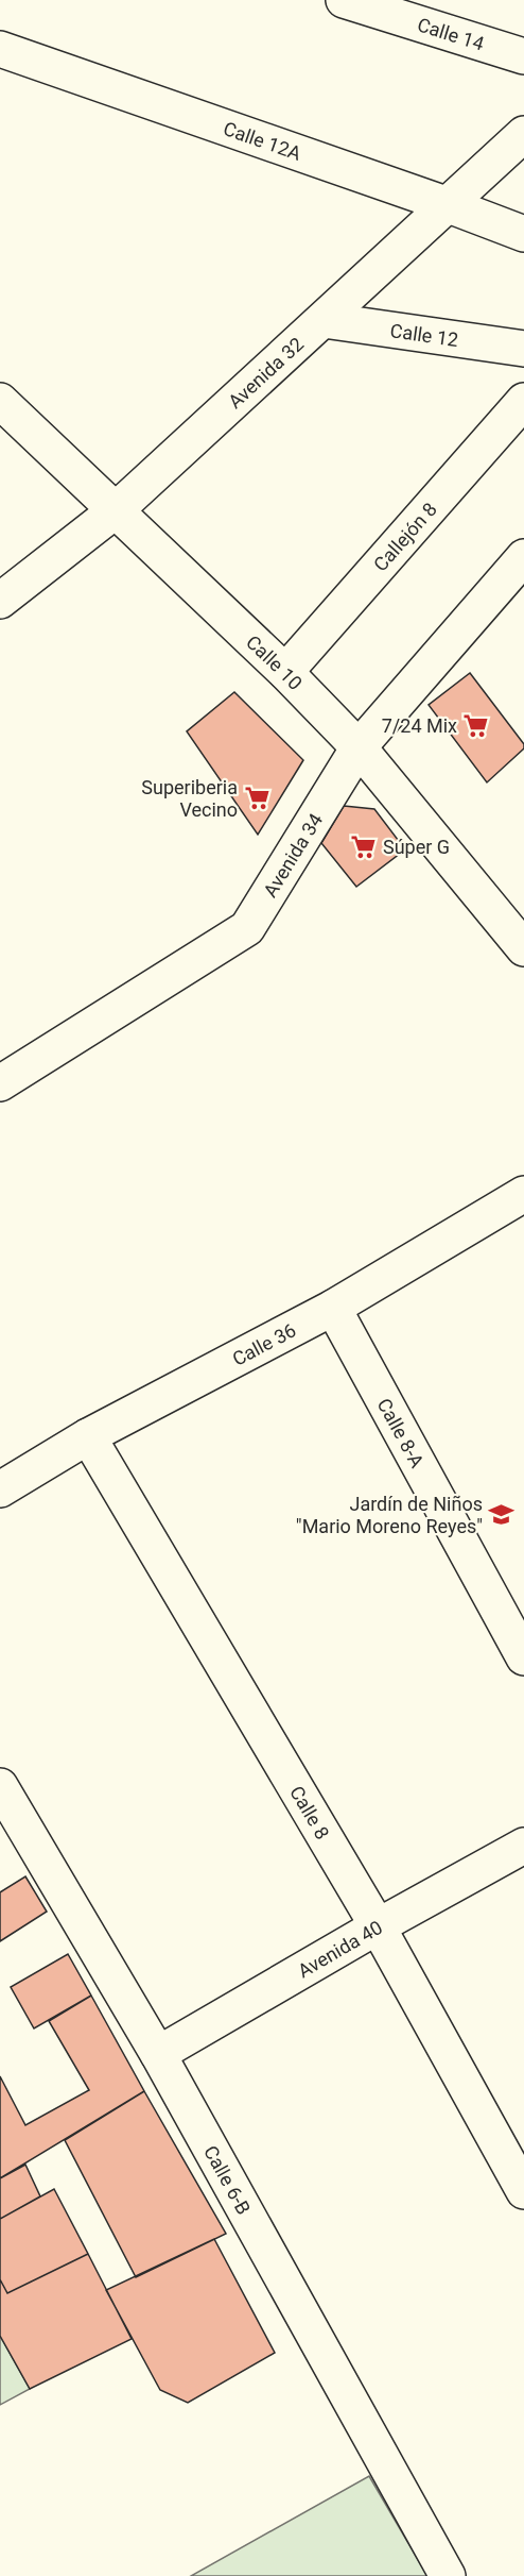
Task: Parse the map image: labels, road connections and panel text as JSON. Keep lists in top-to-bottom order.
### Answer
{
  "streets": {
    "street": [
      "Calle 14",
      "Calle 12A",
      "Calle 12",
      "Avenida 32",
      "Callejón 8",
      "Calle 10",
      "Avenida 34",
      "Calle 36",
      "Calle 8-A",
      "Calle 8",
      "Avenida 40",
      "Calle 6-B"
    ]
  },
  "crossings": [
    ["Calle 12A", "Avenida 32"],
    ["Calle 12", "Avenida 32"],
    ["Avenida 32", "Calle 10"],
    ["Callejón 8", "Calle 10"],
    ["Calle 10", "Avenida 34"],
    ["Calle 36", "Calle 8-A"],
    ["Calle 36", "Calle 8"],
    ["Calle 8", "Avenida 40"],
    ["Avenida 40", "Calle 6-B"]
  ],
  "places": {
    "supermarket": ["7/24 Mix", "Superiberia Vecino", "Súper G"],
    "school or university": ["Jardín de Niños \"Mario Moreno Reyes\""]
  }
}
